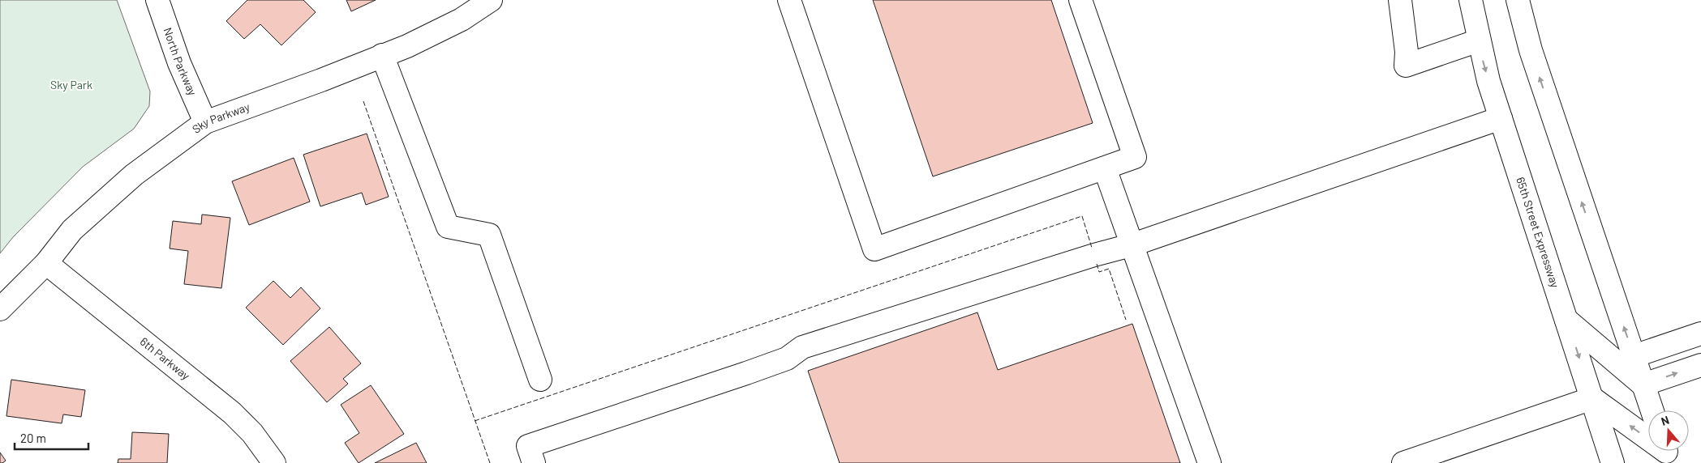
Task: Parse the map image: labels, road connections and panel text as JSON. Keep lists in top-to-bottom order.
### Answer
{
  "streets": {
    "main road": [
      "North Parkway",
      "Sky Parkway",
      "65th Street Expressway",
      "6th Parkway"
    ]
  },
  "crossings": [
    ["North Parkway", "Sky Parkway"],
    ["Sky Parkway", "6th Parkway"]
  ],
  "parks": ["Sky Park"],
  "scale_bar": "20 m",
  "north": "top"
}
